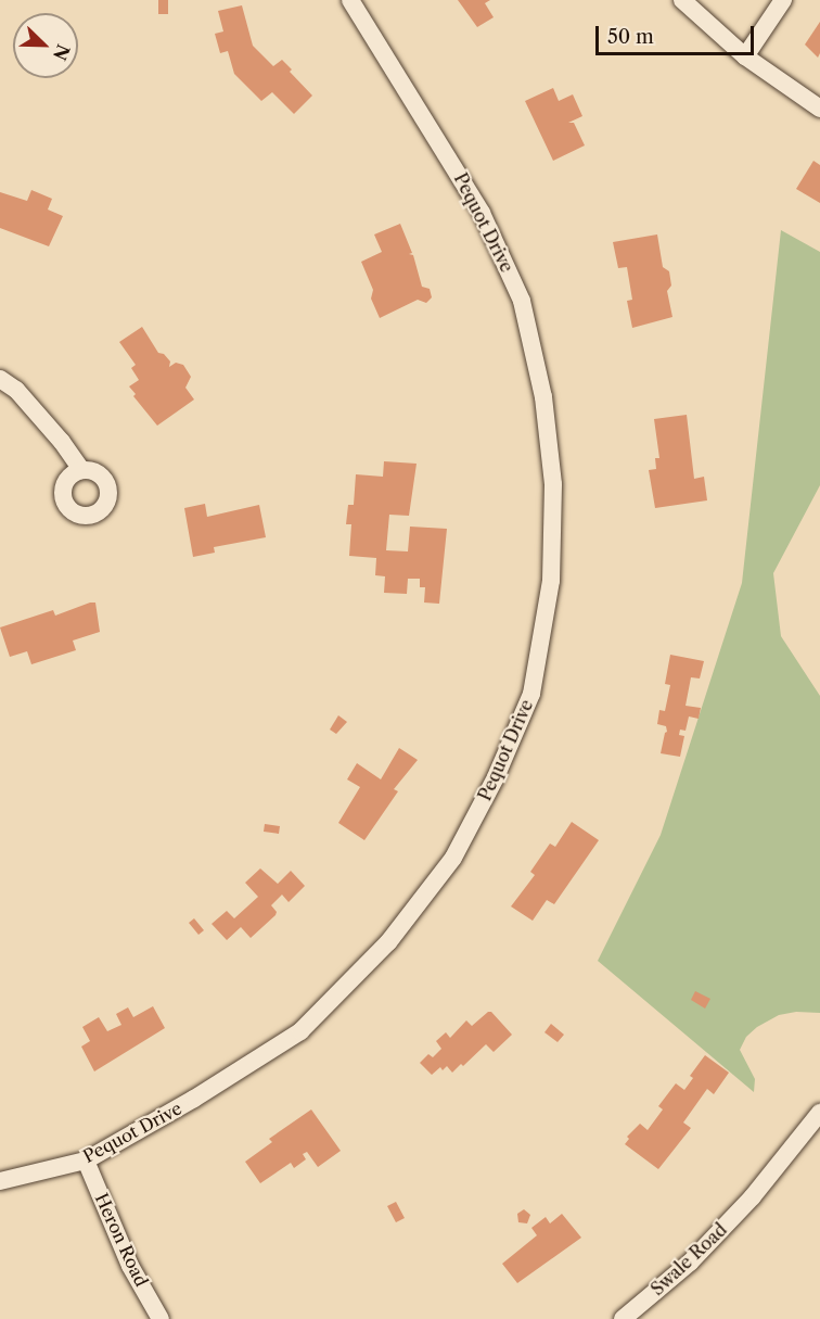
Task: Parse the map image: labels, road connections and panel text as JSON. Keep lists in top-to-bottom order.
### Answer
{
  "streets": {
    "street": ["Pequot Drive", "Heron Road", "Swale Road"]
  },
  "crossings": [
    ["Pequot Drive", "Heron Road"]
  ],
  "scale_bar": "50 m",
  "north": "bottom right"
}
